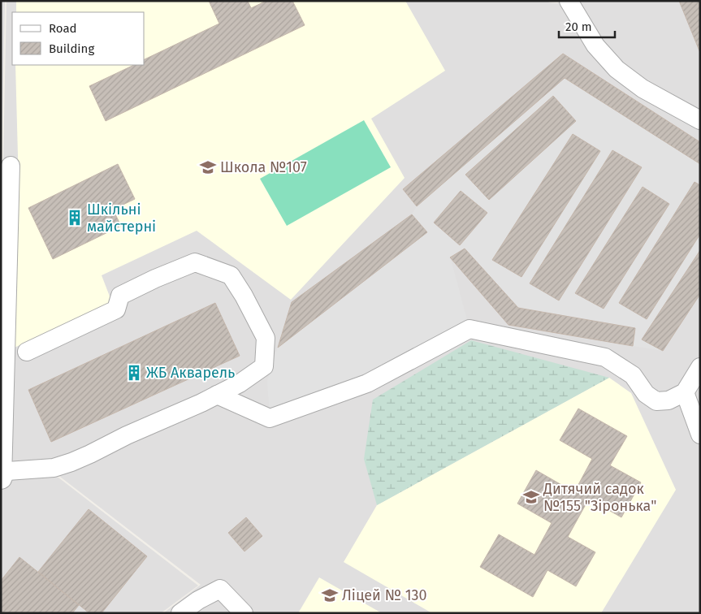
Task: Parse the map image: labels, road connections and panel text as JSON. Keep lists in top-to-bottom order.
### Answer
{
  "places": {
    "school or university": ["Школа №107", "Дитячий садок №155 \"Зіронька\"", "Ліцей № 130"],
    "building": ["Шкільні майстерні", "ЖБ Акварель"]
  },
  "legend": ["Road", "Building"],
  "scale_bar": "20 m"
}
